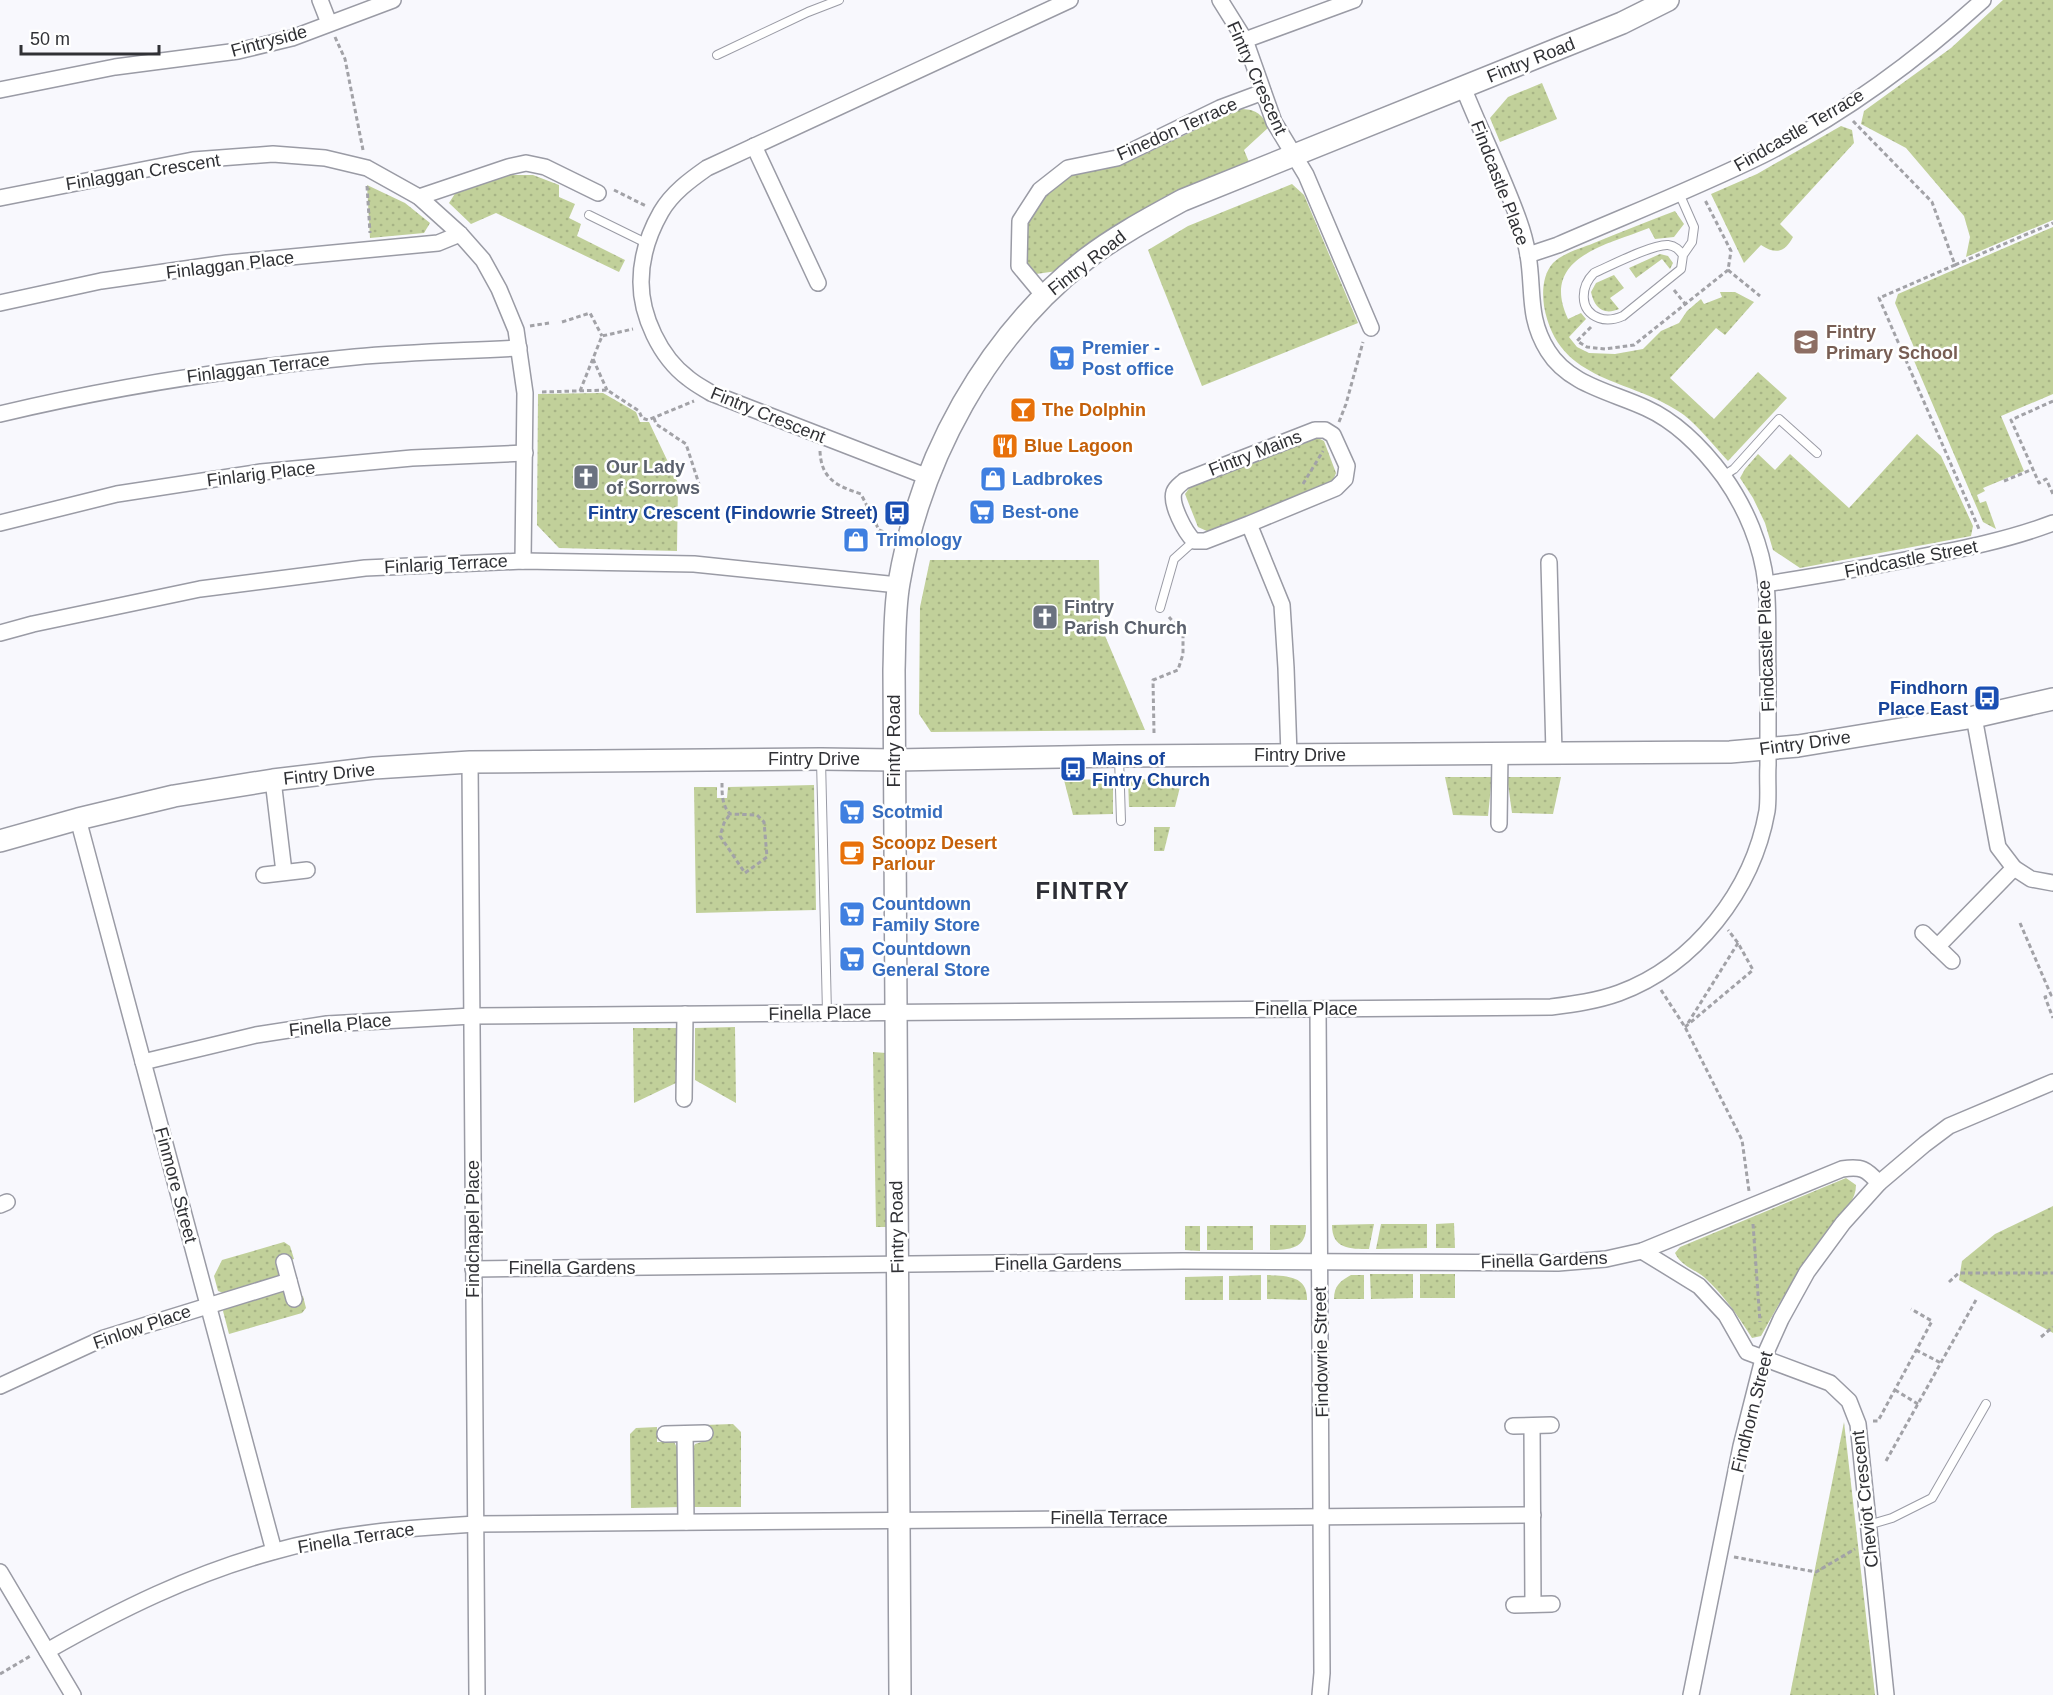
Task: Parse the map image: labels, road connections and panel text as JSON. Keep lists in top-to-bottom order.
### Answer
{
  "streets": {
    "street": [
      "Fintryside",
      "Fintry Road",
      "Fintry Crescent",
      "Finedon Terrace",
      "Findcastle Terrace",
      "Finlaggan Crescent",
      "Findcastle Place",
      "Finlaggan Place",
      "Finlaggan Terrace",
      "Fintry Mains",
      "Finlarig Place",
      "Findcastle Street",
      "Finlarig Terrace",
      "Fintry Drive",
      "Finella Place",
      "Finmore Street",
      "Findchapel Place",
      "Finella Gardens",
      "Finlow Place",
      "Findowrie Street",
      "Findhorn Street",
      "Cheviot Crescent",
      "Finella Terrace"
    ]
  },
  "crossings": [
    ["Fintry Road", "Fintry Crescent"],
    ["Fintry Road", "Finedon Terrace"],
    ["Fintry Road", "Findcastle Place"],
    ["Fintry Road", "Finlarig Terrace"],
    ["Fintry Road", "Fintry Drive"],
    ["Fintry Road", "Finella Place"],
    ["Fintry Road", "Finella Gardens"],
    ["Fintry Road", "Finella Terrace"],
    ["Fintry Crescent", "Finedon Terrace"],
    ["Findcastle Terrace", "Findcastle Place"],
    ["Finlaggan Crescent", "Finlaggan Place"],
    ["Finlaggan Crescent", "Finlaggan Terrace"],
    ["Finlaggan Crescent", "Finlarig Place"],
    ["Finlaggan Crescent", "Finlarig Terrace"],
    ["Findcastle Place", "Findcastle Street"],
    ["Findcastle Place", "Fintry Drive"],
    ["Findcastle Place", "Finella Place"],
    ["Fintry Drive", "Finella Place"],
    ["Fintry Drive", "Finmore Street"],
    ["Fintry Drive", "Findchapel Place"],
    ["Finella Place", "Finmore Street"],
    ["Finella Place", "Findchapel Place"],
    ["Finella Place", "Findowrie Street"],
    ["Finmore Street", "Finlow Place"],
    ["Finmore Street", "Finella Terrace"],
    ["Findchapel Place", "Finella Gardens"],
    ["Findchapel Place", "Finella Terrace"],
    ["Finella Gardens", "Findowrie Street"],
    ["Finella Gardens", "Findhorn Street"],
    ["Findowrie Street", "Finella Terrace"],
    ["Findhorn Street", "Cheviot Crescent"]
  ],
  "districts": ["FINTRY"],
  "places": {
    "school or university": ["Fintry Primary School"],
    "supermarket": [
      "Premier - Post office",
      "Best-one",
      "Scotmid",
      "Countdown Family Store",
      "Countdown General Store"
    ],
    "bar": ["The Dolphin"],
    "restaurant": ["Blue Lagoon"],
    "church": ["Our Lady of Sorrows", "Fintry Parish Church"],
    "shop": ["Ladbrokes", "Trimology"],
    "bus stop": ["Fintry Crescent (Findowrie Street)", "Findhorn Place East", "Mains of Fintry Church"],
    "cafe": ["Scoopz Desert Parlour"]
  },
  "scale_bar": "50 m"
}
